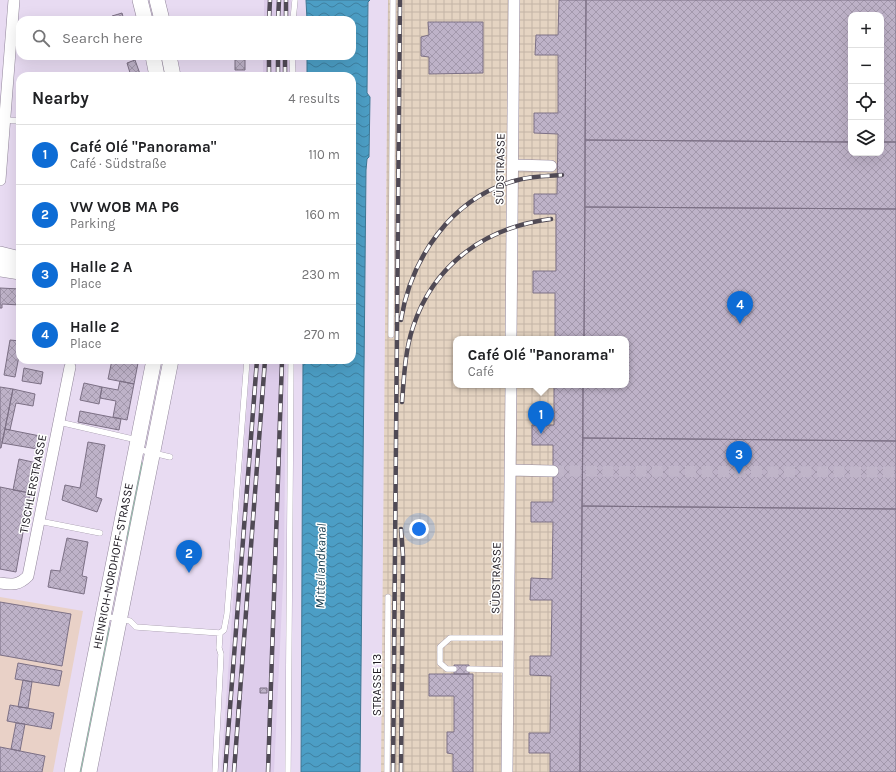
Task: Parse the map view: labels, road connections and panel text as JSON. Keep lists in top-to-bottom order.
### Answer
{
  "streets": {
    "main road": ["HEINRICH-NORDHOFF-STRASSE"],
    "street": ["SÜDSTRASSE", "TISCHLERSTRASSE"],
    "lane": ["STRASSE 13"]
  },
  "water": ["Mittellandkanal"],
  "page": {
    "map_buttons": ["+", "−"],
    "search": "Search here",
    "heading": ["Nearby", "4 results"],
    "list": [
      {
        "mark": "1",
        "name": "Café Olé \"Panorama\"",
        "note": "Café · Südstraße",
        "value": "110 m"
      },
      {
        "mark": "2",
        "name": "VW WOB MA P6",
        "note": "Parking",
        "value": "160 m"
      },
      {
        "mark": "3",
        "name": "Halle 2 A",
        "note": "Place",
        "value": "230 m"
      },
      {
        "mark": "4",
        "name": "Halle 2",
        "note": "Place",
        "value": "270 m"
      }
    ],
    "pins": [
      "4",
      "1",
      "3",
      "2"
    ],
    "popup": ["Café Olé \"Panorama\"", "Café"]
  }
}
